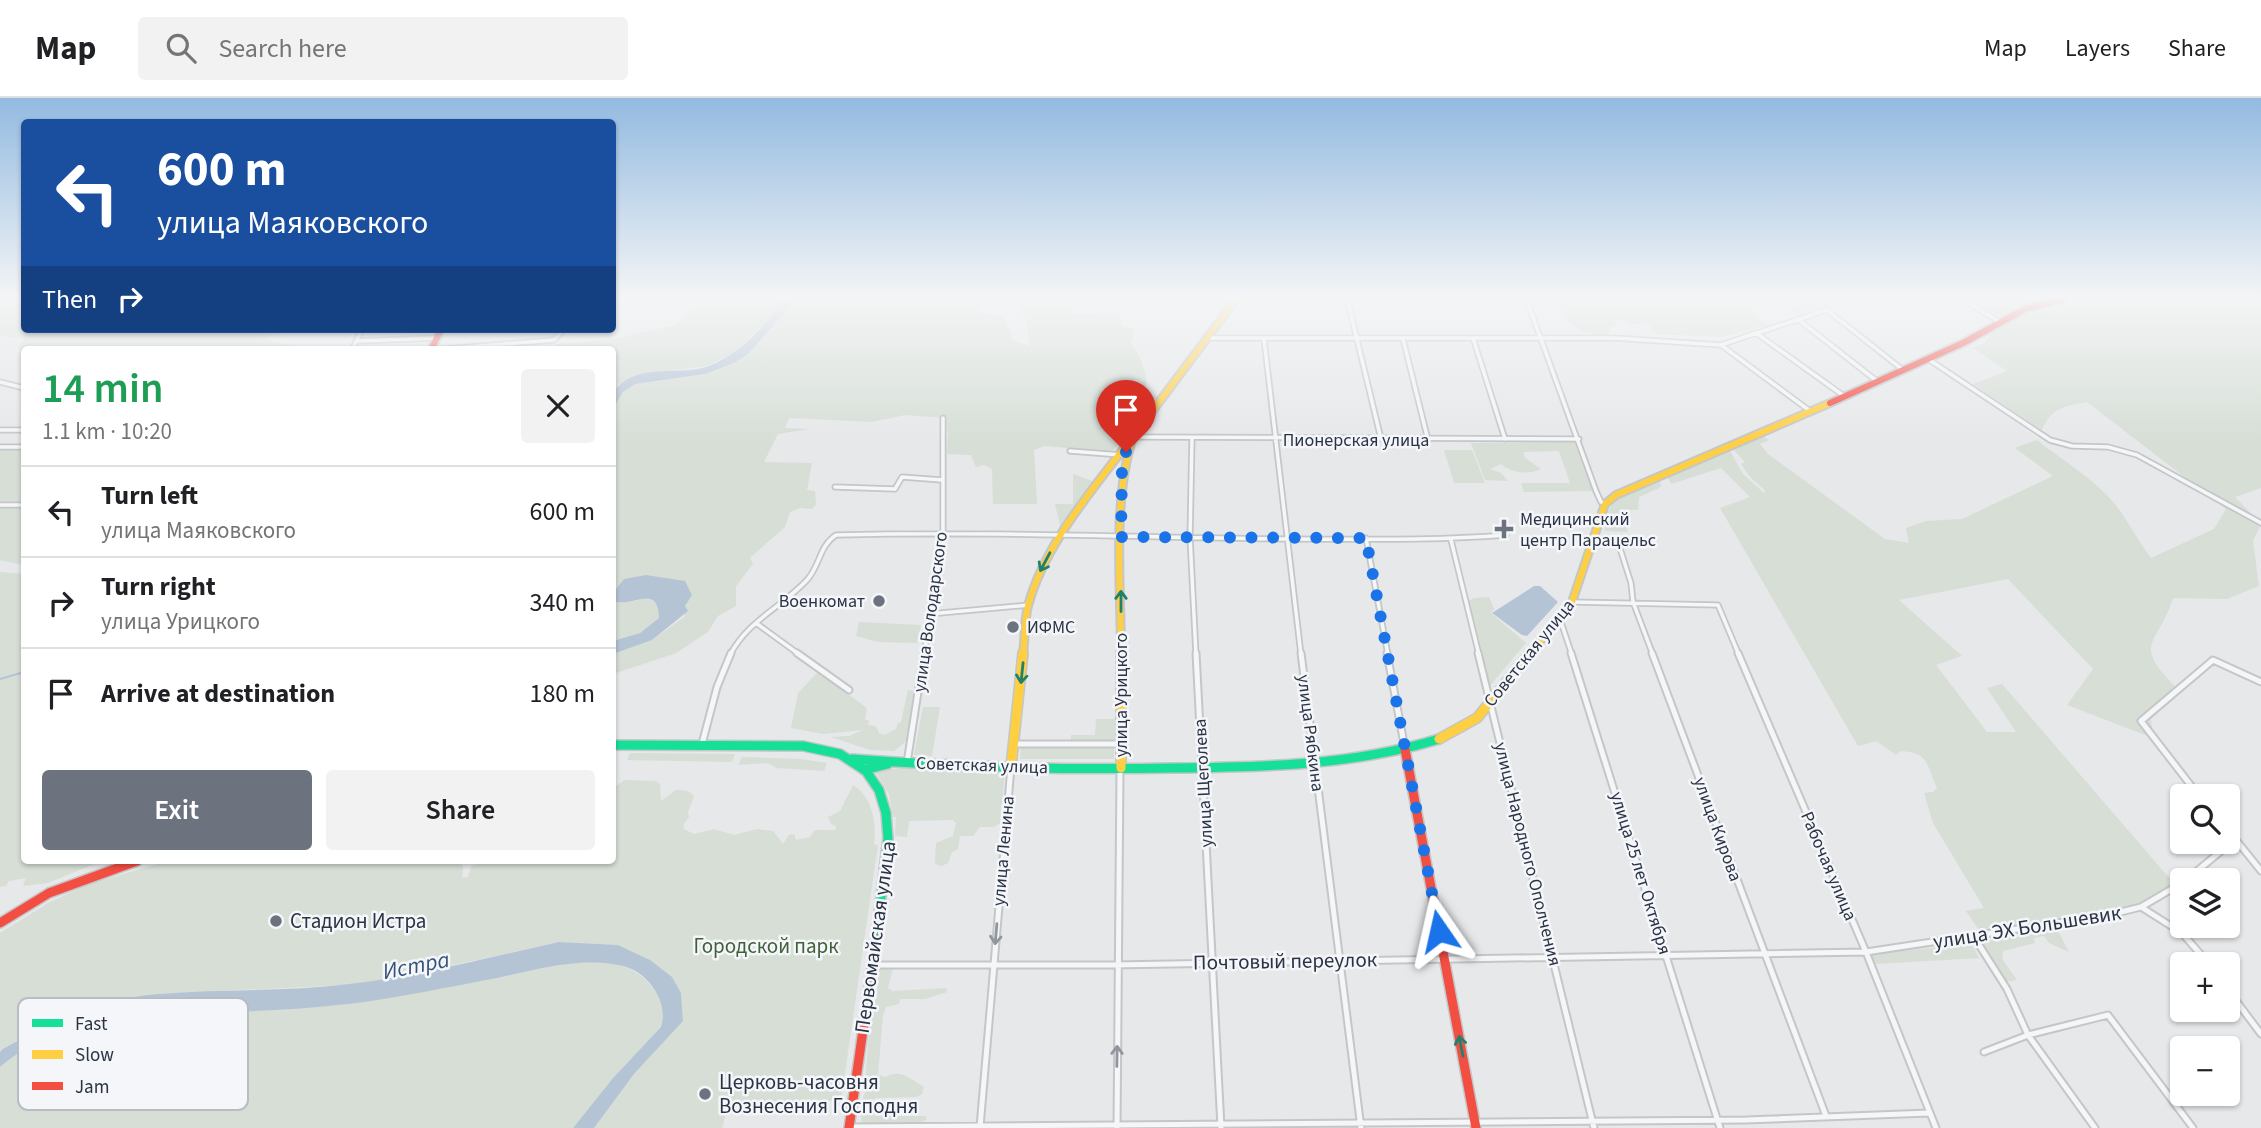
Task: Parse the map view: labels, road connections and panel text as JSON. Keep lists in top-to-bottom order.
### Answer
{
  "streets": {
    "main road": [
      "Советская улица",
      "улица Урицкого",
      "улица Ленина",
      "Первомайская улица"
    ],
    "street": [
      "Пионерская улица",
      "улица Володарского",
      "улица Рябкина",
      "улица Щеголева",
      "улица Кирова",
      "улица Народного Ополчения",
      "Рабочая улица",
      "улица 25 лет Октября",
      "улица ЭХ Большевик",
      "Почтовый переулок"
    ]
  },
  "crossings": [
    ["Пионерская улица", "улица Рябкина"],
    ["Пионерская улица", "улица Щеголева"],
    ["Пионерская улица", "улица Ленина"],
    ["улица Володарского", "Советская улица"],
    ["Советская улица", "улица Урицкого"],
    ["Советская улица", "улица Рябкина"],
    ["Советская улица", "улица Щеголева"],
    ["Советская улица", "улица Ленина"],
    ["Советская улица", "улица Народного Ополчения"],
    ["Советская улица", "улица 25 лет Октября"],
    ["Советская улица", "Первомайская улица"],
    ["улица Урицкого", "улица Ленина"],
    ["улица Урицкого", "Почтовый переулок"],
    ["улица Рябкина", "Почтовый переулок"],
    ["улица Щеголева", "Почтовый переулок"],
    ["улица Кирова", "Рабочая улица"],
    ["улица Кирова", "Почтовый переулок"],
    ["улица Ленина", "Почтовый переулок"],
    ["улица Народного Ополчения", "Почтовый переулок"],
    ["Рабочая улица", "улица ЭХ Большевик"],
    ["Рабочая улица", "Почтовый переулок"],
    ["улица 25 лет Октября", "Почтовый переулок"],
    ["улица ЭХ Большевик", "Почтовый переулок"],
    ["Первомайская улица", "Почтовый переулок"]
  ],
  "one_way": ["улица Урицкого", "улица Ленина"],
  "water": ["Истра"],
  "parks": ["Городской парк"],
  "places": {
    "health": ["Медицинский центр Парацельс"],
    "other": [
      "Военкомат",
      "ИФМС",
      "Стадион Истра",
      "Церковь-часовня Вознесения Господня"
    ]
  },
  "legend": ["Fast", "Slow", "Jam"],
  "page": {
    "header": "Map",
    "search": "Search here",
    "nav": ["Map", "Layers", "Share"],
    "turn": ["600 m", "улица Маяковского"],
    "then": "Then",
    "heading": ["14 min", "1.1 km · 10:20"],
    "list": [
      {
        "name": "Turn left",
        "note": "улица Маяковского",
        "value": "600 m"
      },
      {
        "name": "Turn right",
        "note": "улица Урицкого",
        "value": "340 m"
      },
      {
        "name": "Arrive at destination",
        "value": "180 m"
      }
    ],
    "buttons": ["Exit", "Share"],
    "map_buttons": ["+", "−"]
  }
}
